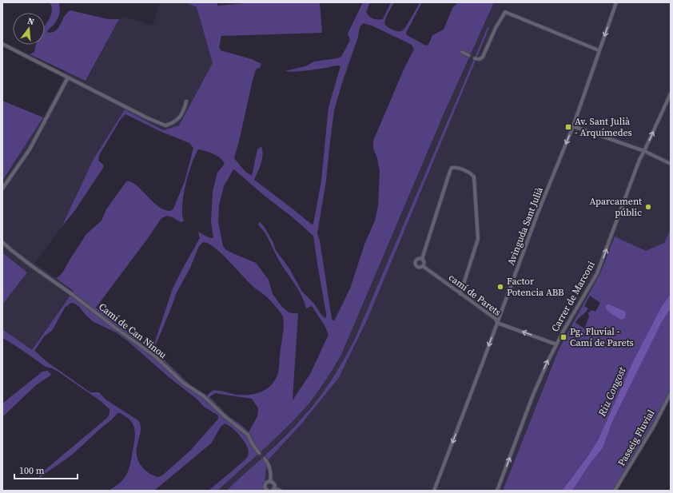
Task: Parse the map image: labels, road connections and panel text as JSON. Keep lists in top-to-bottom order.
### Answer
{
  "streets": {
    "street": [
      "Avinguda Sant Julià",
      "camí de Parets",
      "Carrer de Marconi",
      "Camí de Can Ninou",
      "Passeig Fluvial"
    ]
  },
  "crossings": [
    ["Avinguda Sant Julià", "camí de Parets"],
    ["camí de Parets", "Carrer de Marconi"]
  ],
  "one_way": ["Avinguda Sant Julià", "camí de Parets", "Carrer de Marconi"],
  "water": ["Riu Congost"],
  "places": {
    "transit": ["Av. Sant Julià - Arquímedes", "Pg. Fluvial - Camí de Parets"],
    "other": ["Aparcament públic", "Factor Potencia ABB"]
  },
  "scale_bar": "100 m",
  "north": "top"
}
